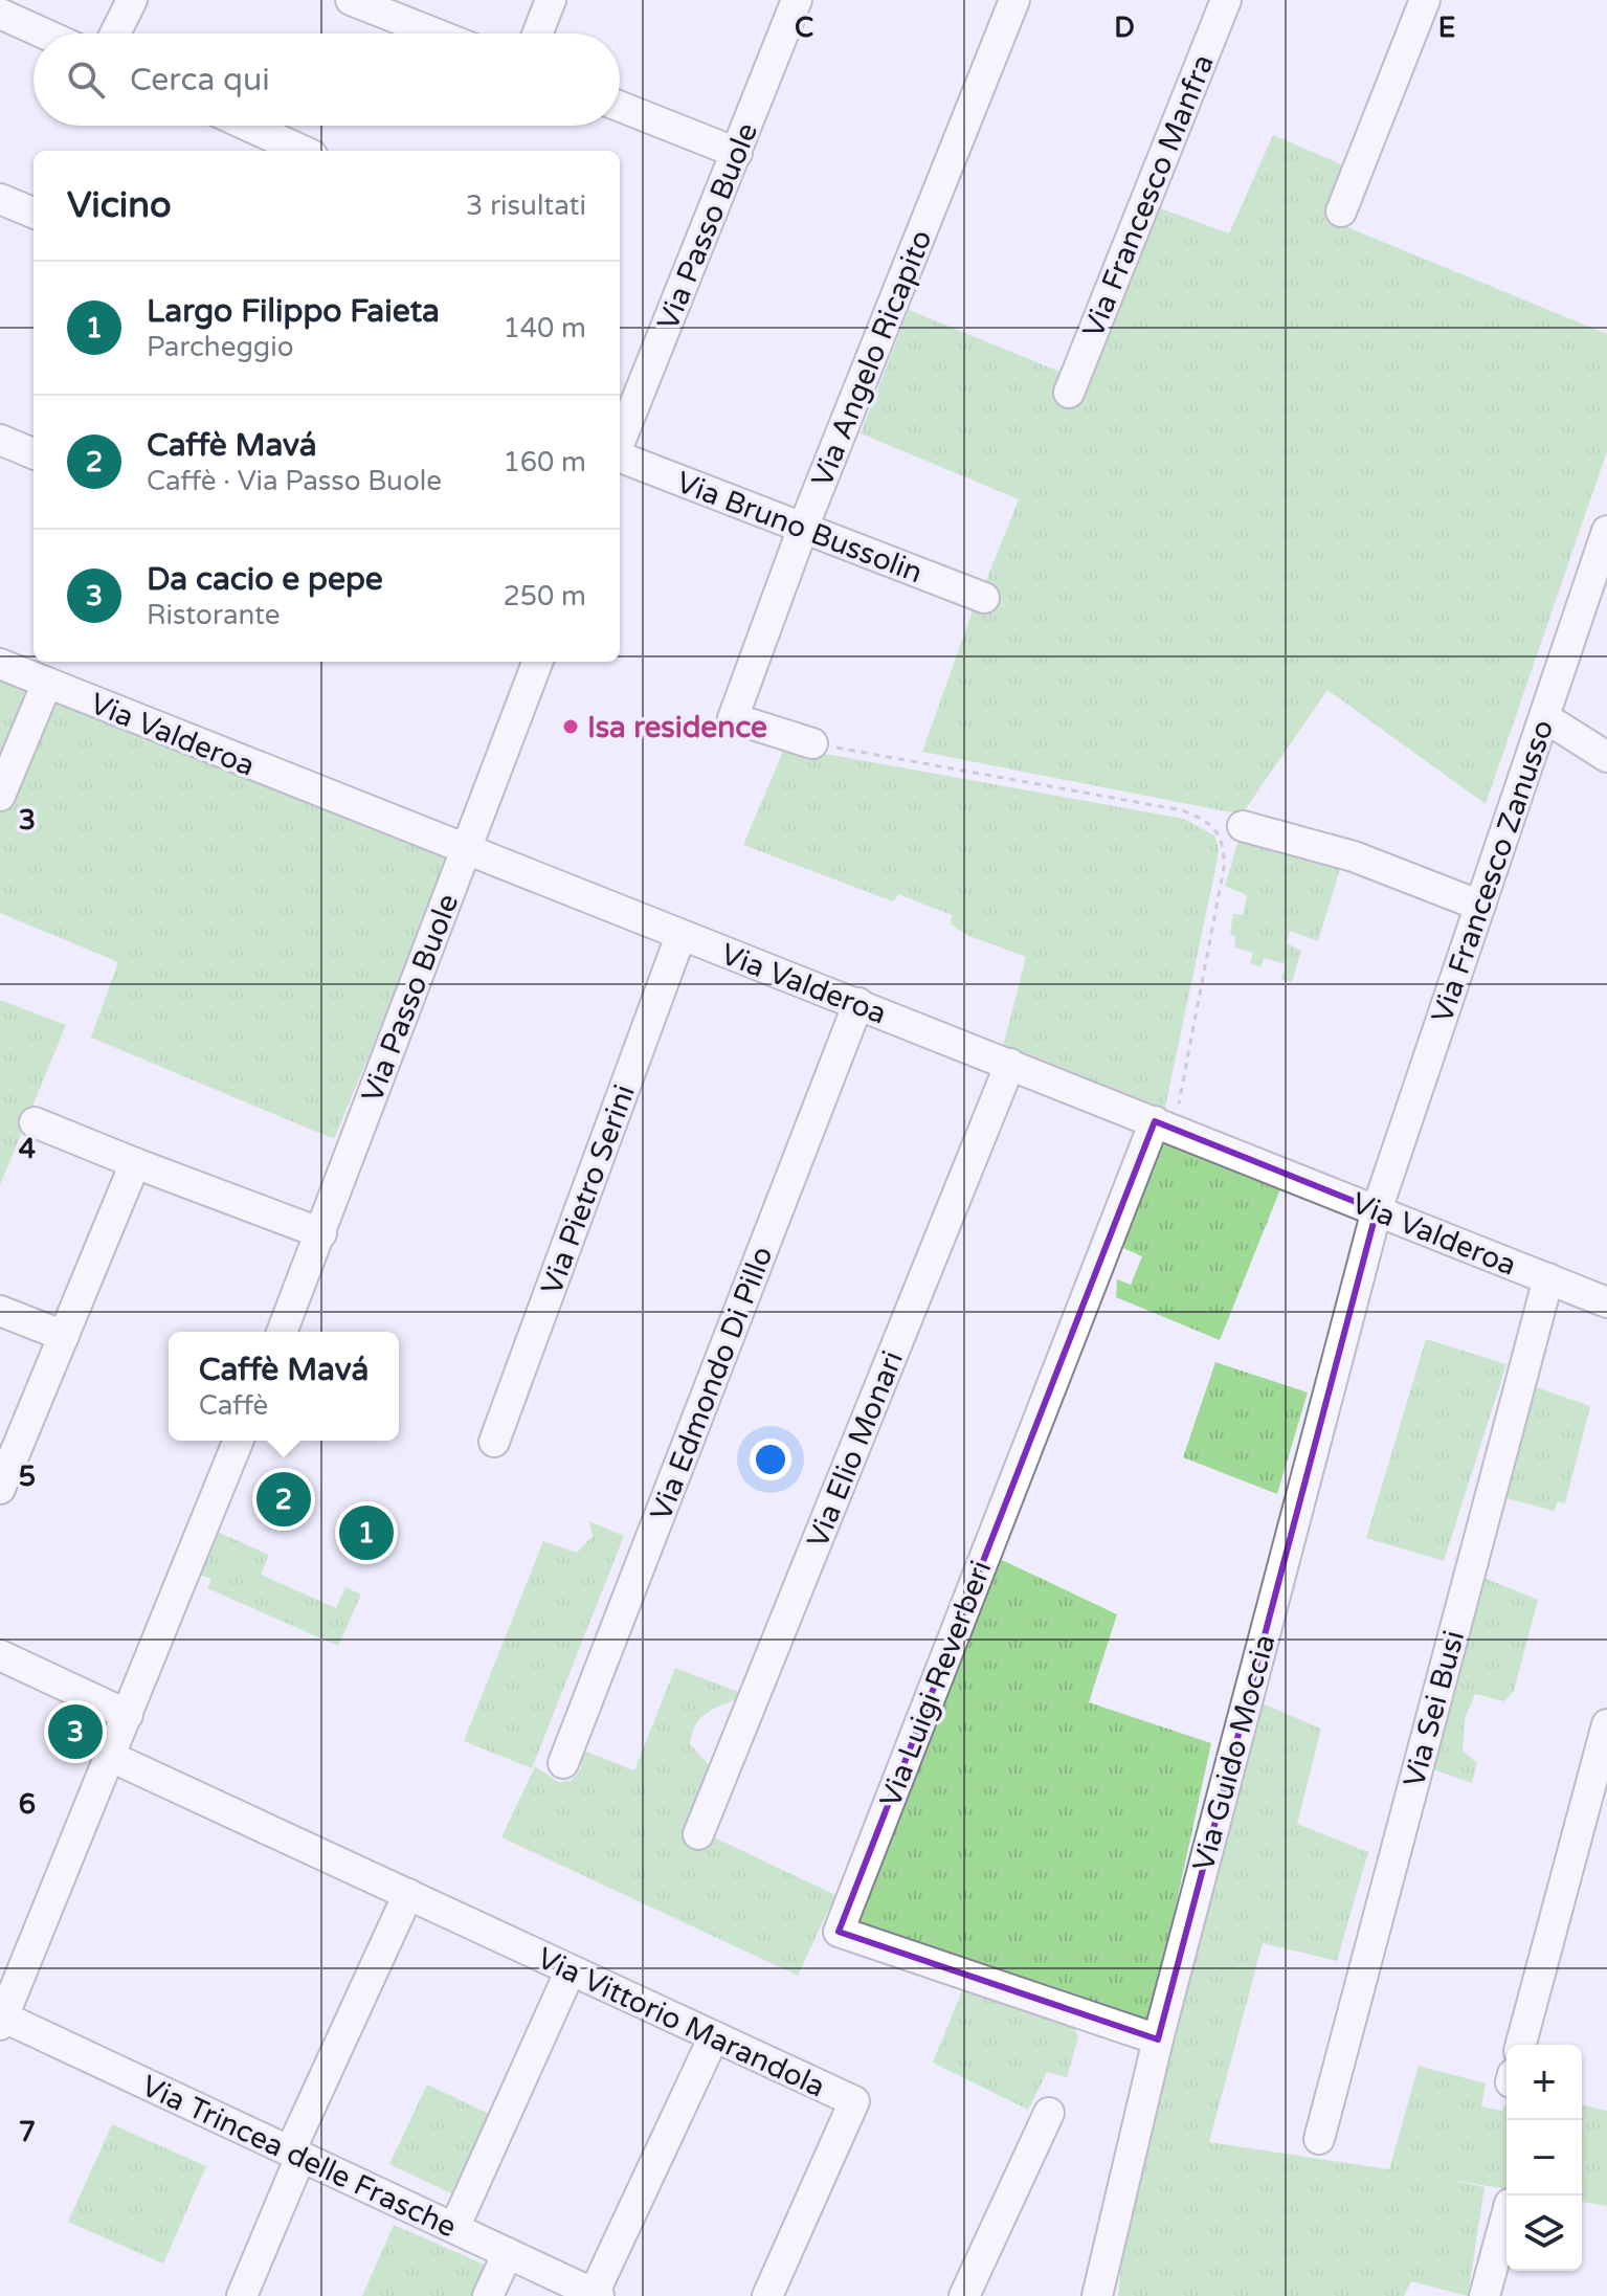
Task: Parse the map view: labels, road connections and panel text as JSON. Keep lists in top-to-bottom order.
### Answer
{
  "streets": {
    "street": [
      "Via Francesco Manfra",
      "Via Passo Buole",
      "Via Angelo Ricapito",
      "Via Bruno Bussolin",
      "Via Valderoa",
      "Via Francesco Zanusso",
      "Via Pietro Serini",
      "Via Edmondo Di Pillo",
      "Via Elio Monari",
      "Via Luigi Reverberi",
      "Via Sei Busi",
      "Via Guido Moccia",
      "Via Vittorio Marandola",
      "Via Trincea delle Frasche"
    ]
  },
  "crossings": [
    ["Via Passo Buole", "Via Valderoa"],
    ["Via Angelo Ricapito", "Via Bruno Bussolin"],
    ["Via Valderoa", "Via Francesco Zanusso"],
    ["Via Valderoa", "Via Pietro Serini"],
    ["Via Valderoa", "Via Edmondo Di Pillo"],
    ["Via Valderoa", "Via Elio Monari"],
    ["Via Valderoa", "Via Luigi Reverberi"],
    ["Via Valderoa", "Via Sei Busi"],
    ["Via Valderoa", "Via Guido Moccia"],
    ["Via Francesco Zanusso", "Via Guido Moccia"],
    ["Via Luigi Reverberi", "Via Guido Moccia"]
  ],
  "places": ["Isa residence"],
  "page": {
    "search": "Cerca qui",
    "heading": ["Vicino", "3 risultati"],
    "list": [
      {
        "mark": "1",
        "name": "Largo Filippo Faieta",
        "note": "Parcheggio",
        "value": "140 m"
      },
      {
        "mark": "2",
        "name": "Caffè Mavá",
        "note": "Caffè · Via Passo Buole",
        "value": "160 m"
      },
      {
        "mark": "3",
        "name": "Da cacio e pepe",
        "note": "Ristorante",
        "value": "250 m"
      }
    ],
    "popup": ["Caffè Mavá", "Caffè"],
    "pins": ["2", "1", "3"],
    "map_buttons": ["+", "−"]
  },
  "grid": {
    "columns": ["C", "D", "E"],
    "rows": [
      "3",
      "4",
      "5",
      "6",
      "7"
    ]
  }
}
